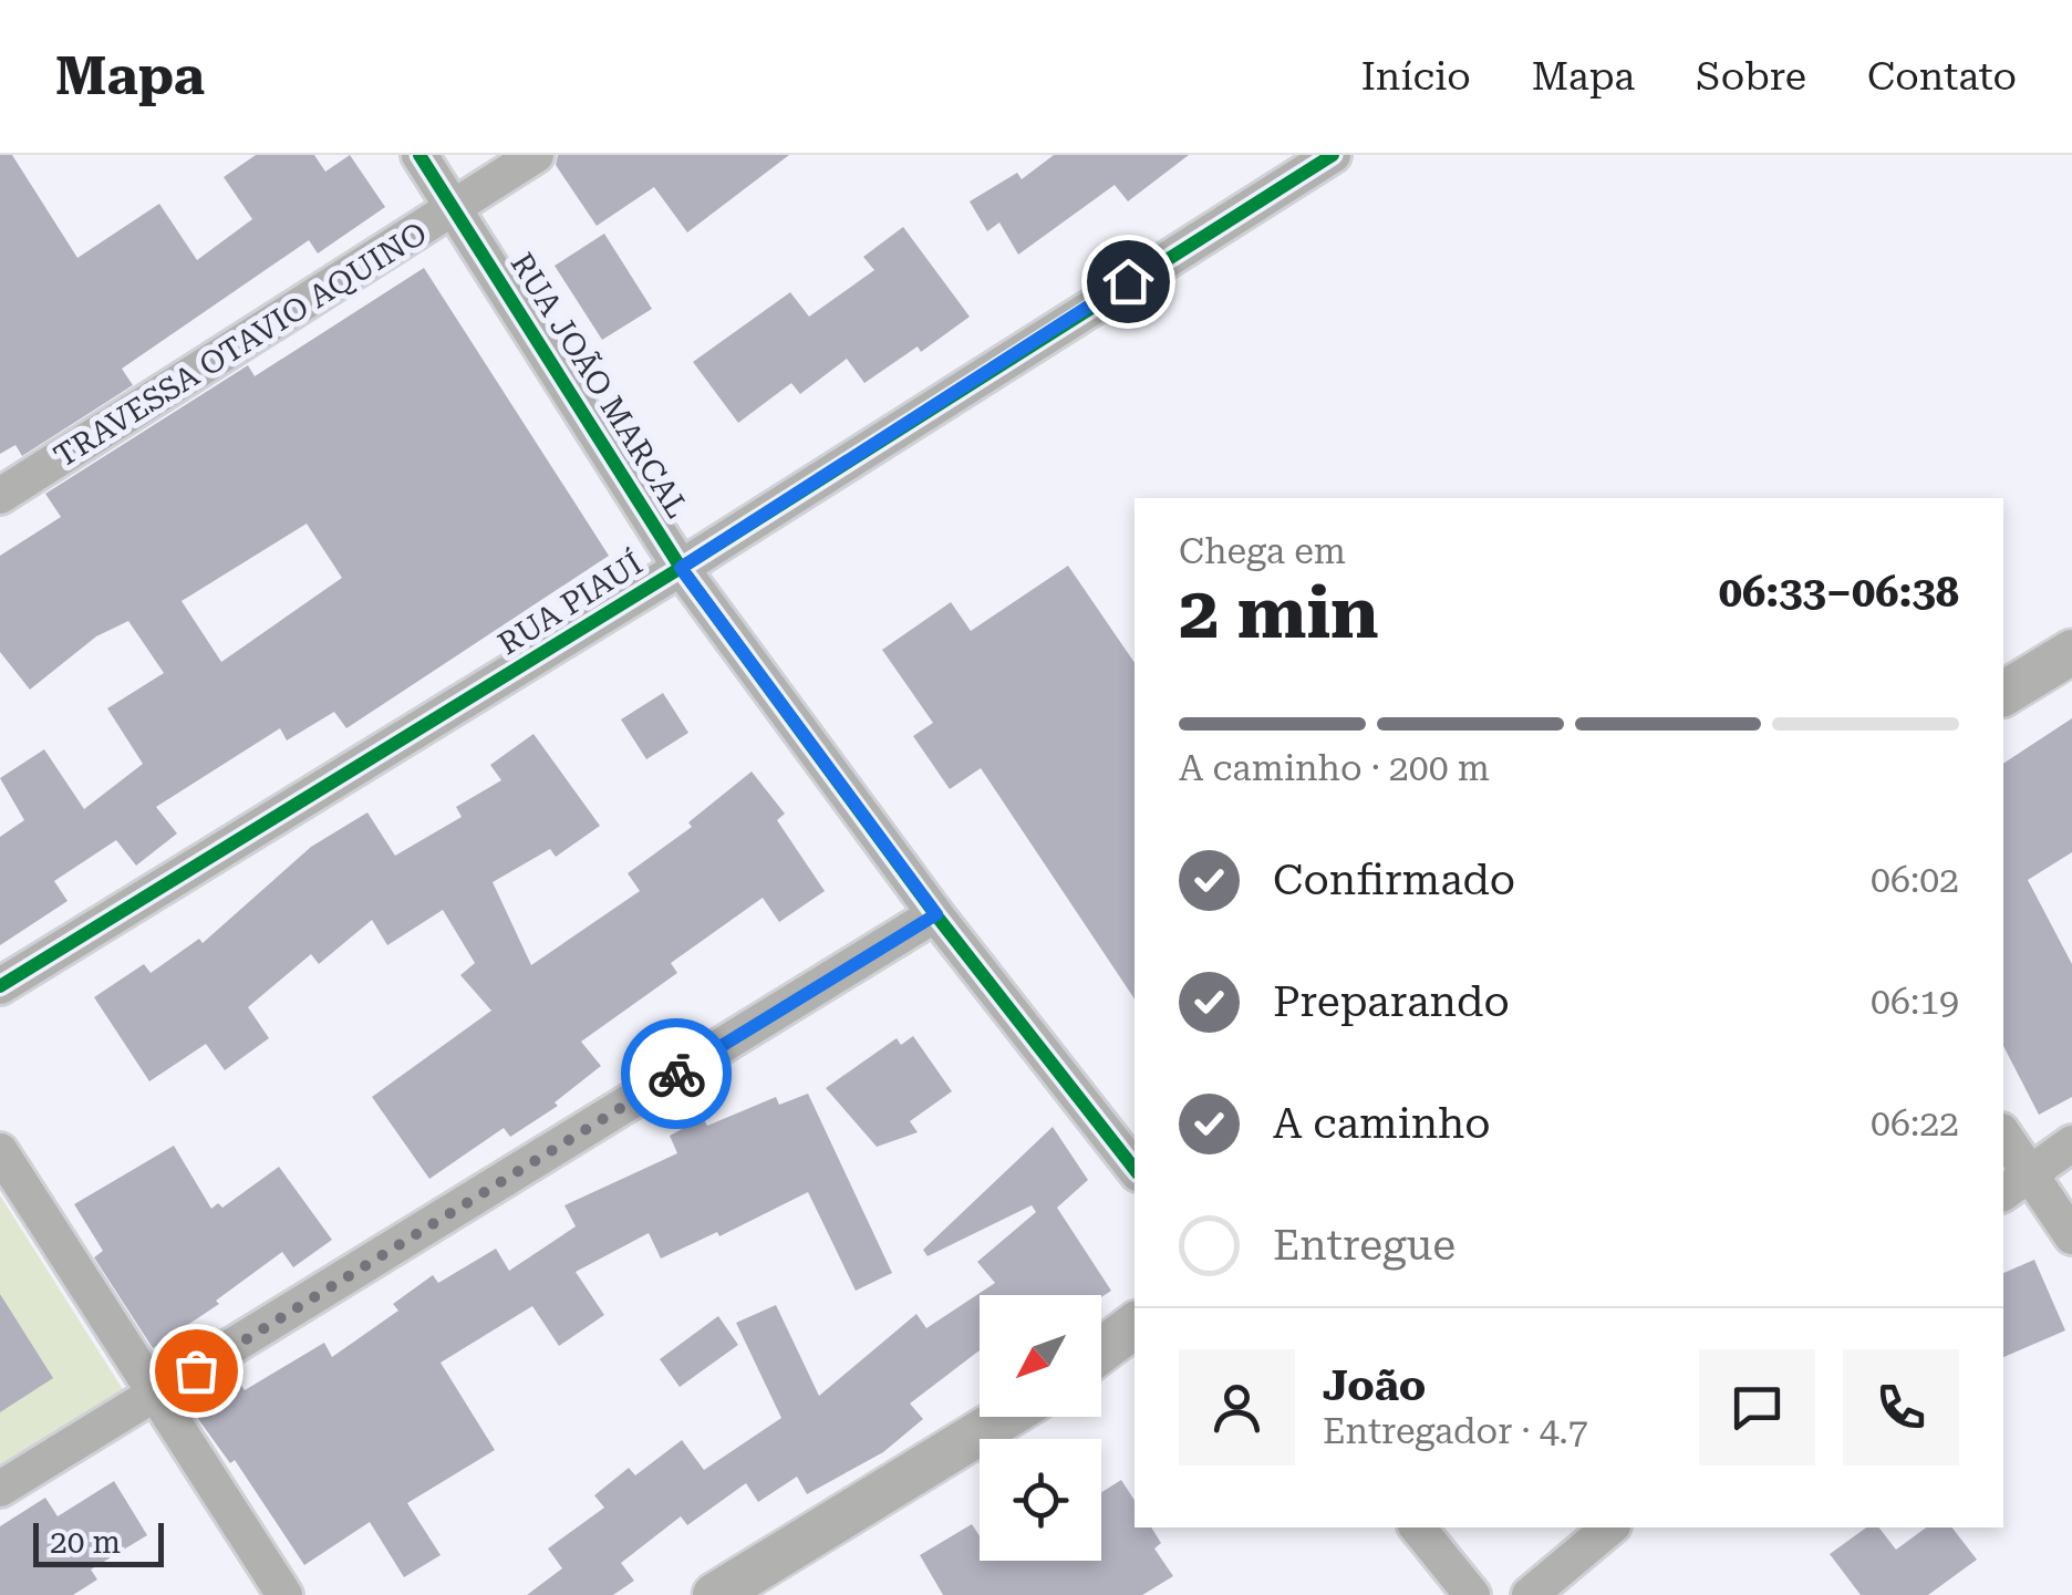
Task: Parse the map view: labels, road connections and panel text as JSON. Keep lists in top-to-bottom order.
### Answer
{
  "streets": {
    "street": ["TRAVESSA OTAVIO AQUINO", "RUA JOÃO MARCAL", "RUA PIAUÍ"]
  },
  "crossings": [
    ["TRAVESSA OTAVIO AQUINO", "RUA JOÃO MARCAL"],
    ["RUA JOÃO MARCAL", "RUA PIAUÍ"]
  ],
  "scale_bar": "20 m",
  "north": "bottom left",
  "page": {
    "header": "Mapa",
    "nav": [
      "Início",
      "Mapa",
      "Sobre",
      "Contato"
    ],
    "heading": ["2 min", "Chega em", "06:33–06:38"],
    "panel": ["João", "Entregador · 4.7"],
    "bar": "A caminho · 200 m",
    "list": [
      ["Confirmado", "06:02"],
      ["Preparando", "06:19"],
      ["A caminho", "06:22"],
      "Entregue"
    ],
    "scale": "20 m"
  }
}
